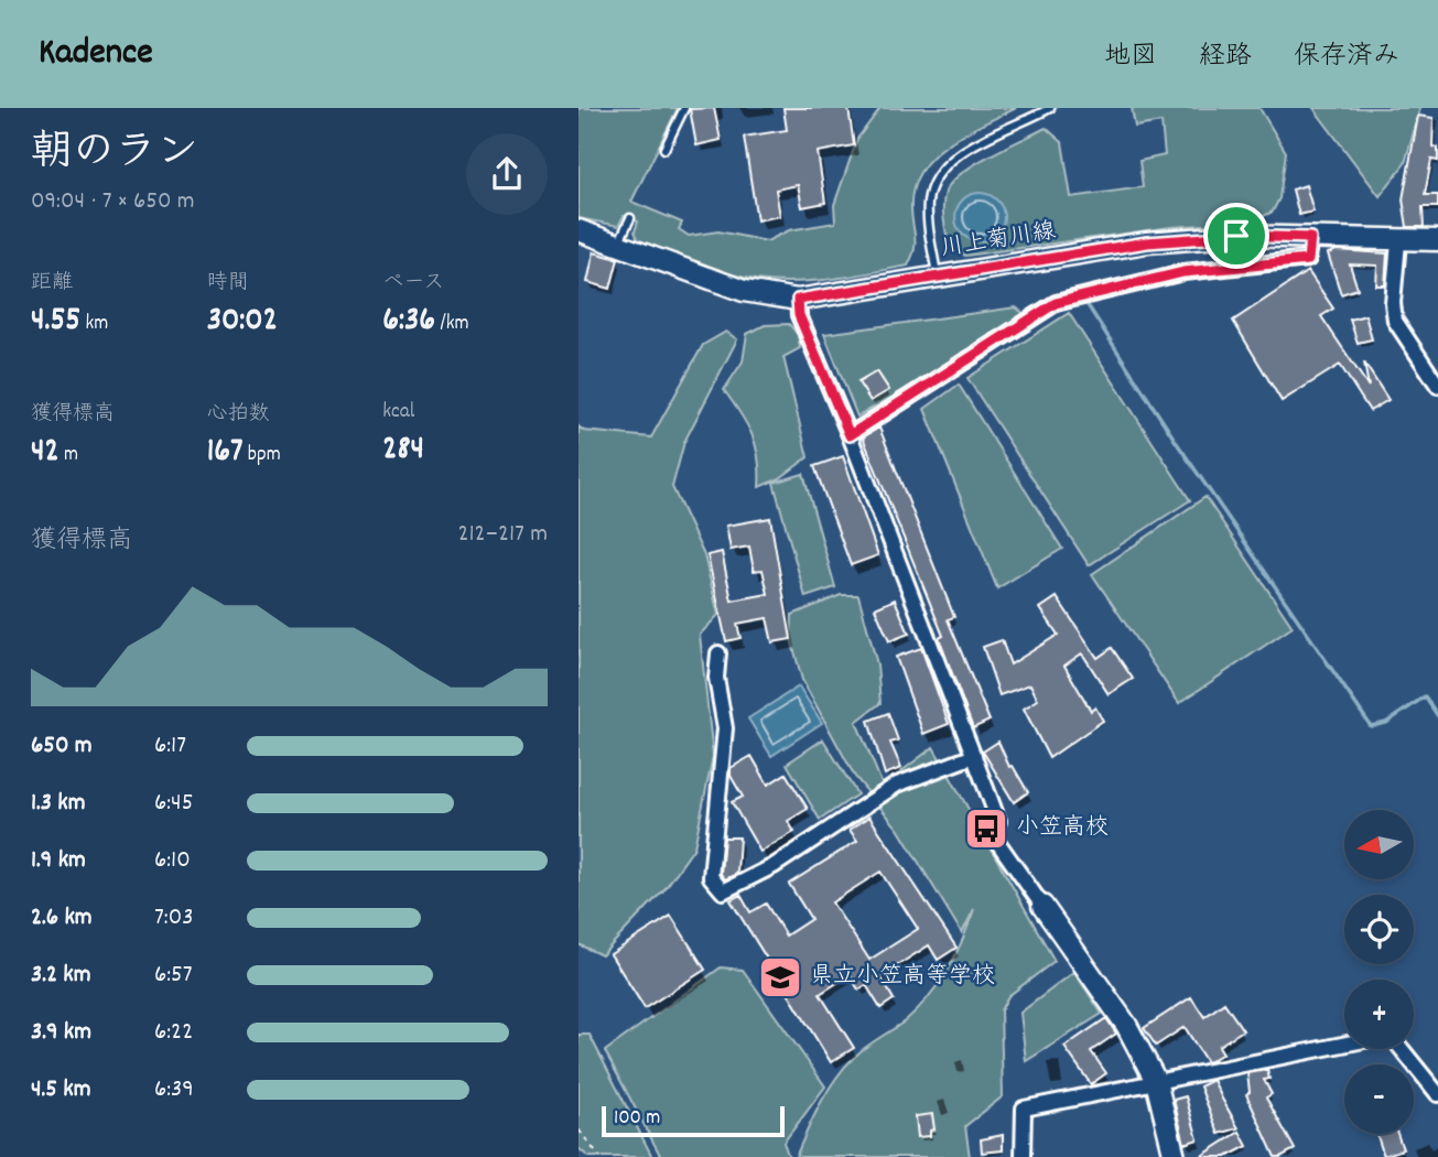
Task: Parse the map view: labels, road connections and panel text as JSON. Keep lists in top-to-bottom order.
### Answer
{
  "streets": {
    "main road": ["川上菊川線"]
  },
  "places": {
    "bus stop": ["小笠高校"],
    "school or university": ["県立小笠高等学校"]
  },
  "scale_bar": "100 m",
  "north": "left",
  "page": {
    "header": "Kadence",
    "nav": ["地図", "経路", "保存済み"],
    "heading": ["朝のラン", "09:04 · 7 × 650 m"],
    "stats": [
      ["距離", "4.55 km"],
      ["時間", "30:02"],
      ["ペース", "6:36 /km"],
      ["獲得標高", "42 m"],
      ["心拍数", "167 bpm"],
      ["kcal", "284"]
    ],
    "chart": ["獲得標高", "212–217 m"],
    "list": [
      {
        "name": "650 m",
        "note": "6:17"
      },
      {
        "name": "1.3 km",
        "note": "6:45"
      },
      {
        "name": "1.9 km",
        "note": "6:10"
      },
      {
        "name": "2.6 km",
        "note": "7:03"
      },
      {
        "name": "3.2 km",
        "note": "6:57"
      },
      {
        "name": "3.9 km",
        "note": "6:22"
      },
      {
        "name": "4.5 km",
        "note": "6:39"
      }
    ],
    "map_buttons": ["+", "−"],
    "scale": "100 m"
  }
}
